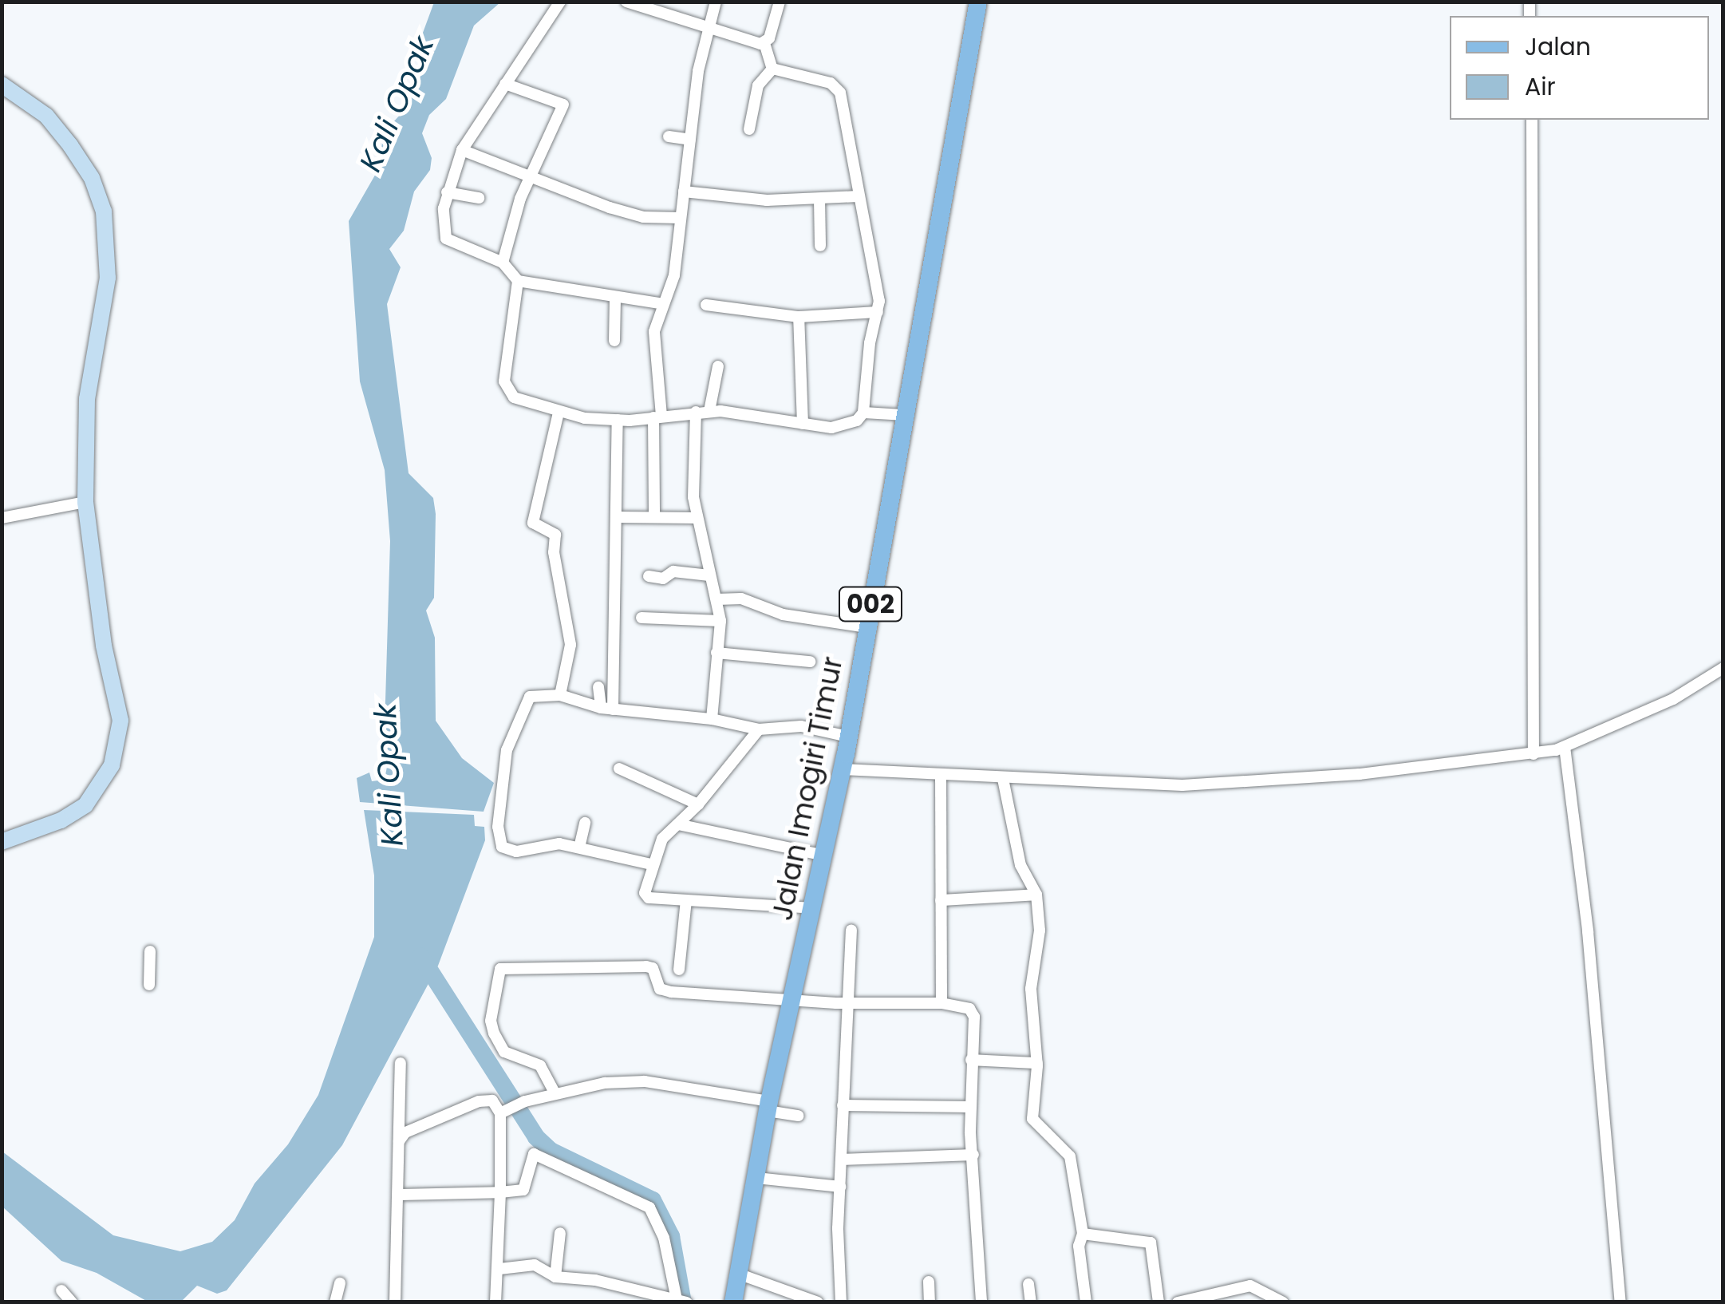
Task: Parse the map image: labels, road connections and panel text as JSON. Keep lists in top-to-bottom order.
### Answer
{
  "streets": {
    "main road": ["002", "Jalan Imogiri Timur"]
  },
  "water": ["Kali Opak"],
  "legend": ["Jalan", "Air"]
}
